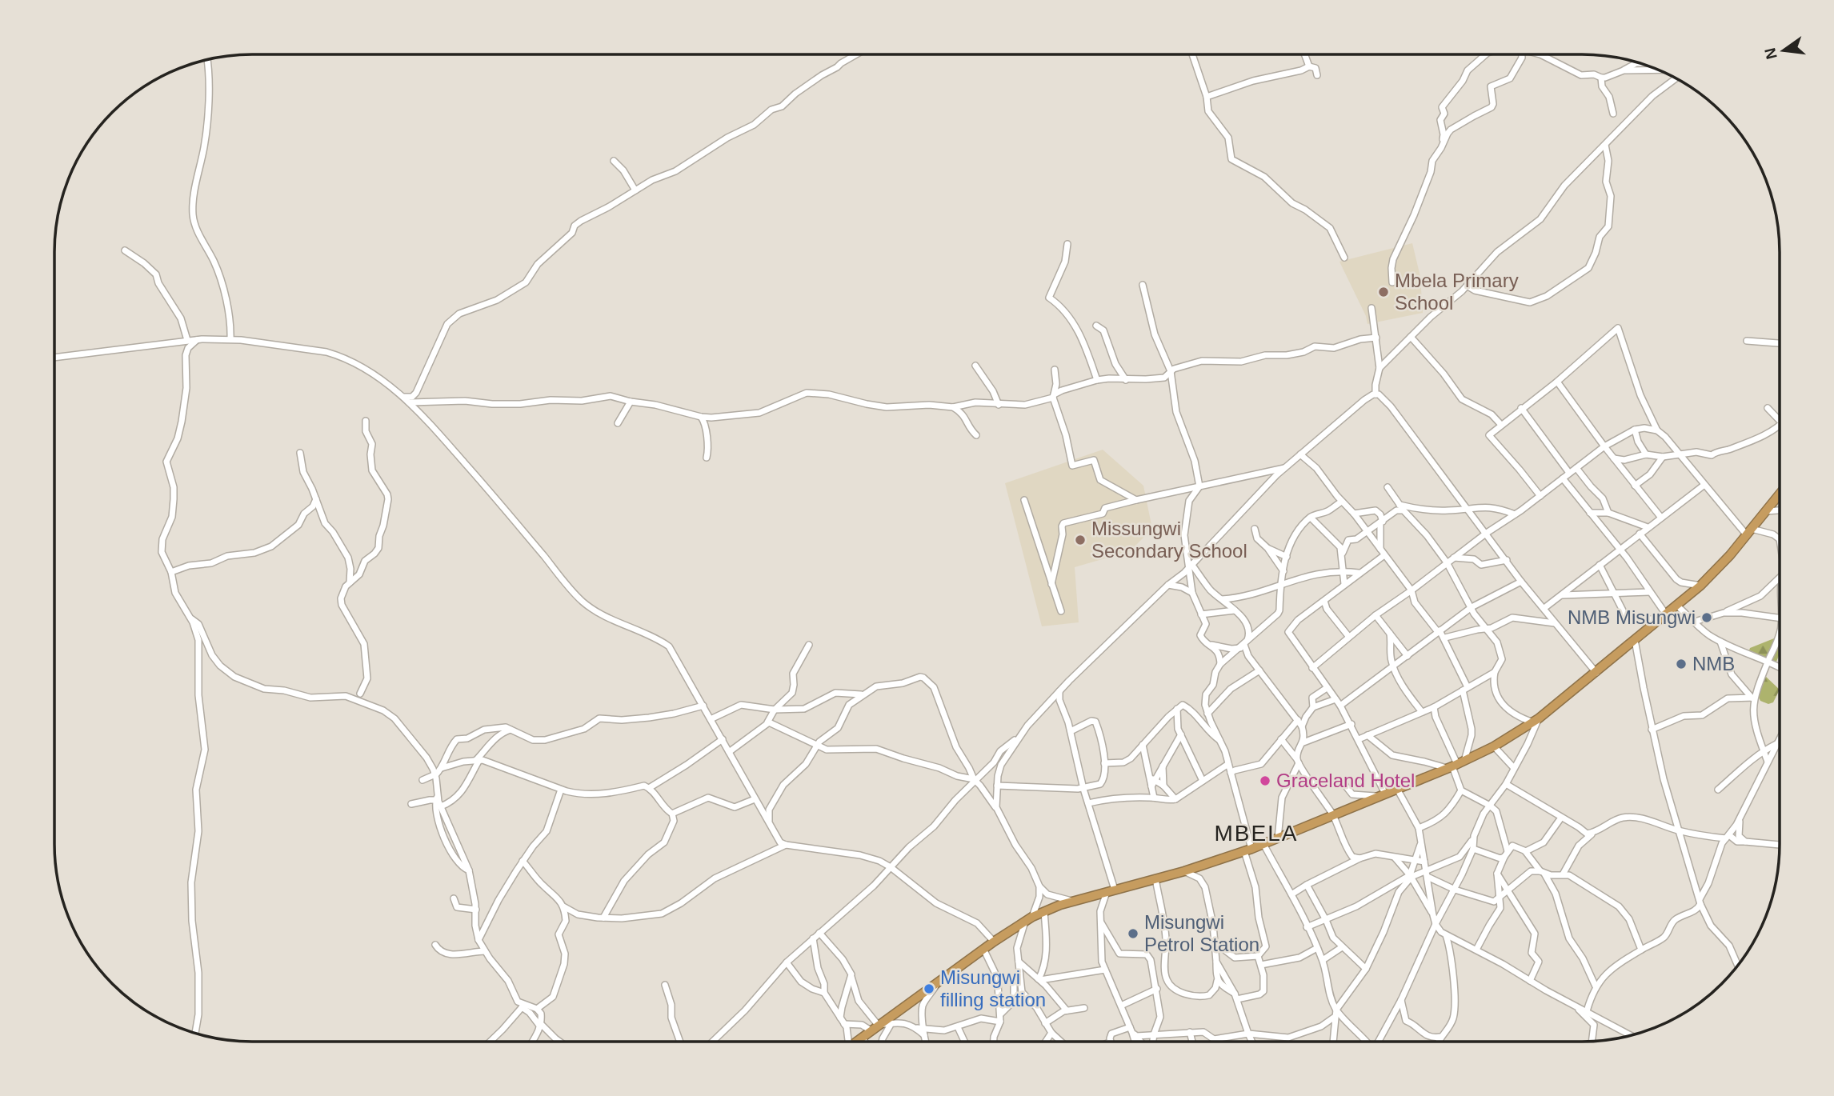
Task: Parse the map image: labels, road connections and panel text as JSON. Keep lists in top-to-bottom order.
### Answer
{
  "districts": ["MBELA"],
  "places": [
    "Mbela Primary School",
    "Missungwi Secondary School",
    "NMB Misungwi",
    "NMB",
    "Graceland Hotel",
    "Misungwi Petrol Station",
    "Misungwi filling station"
  ],
  "north": "left"
}
